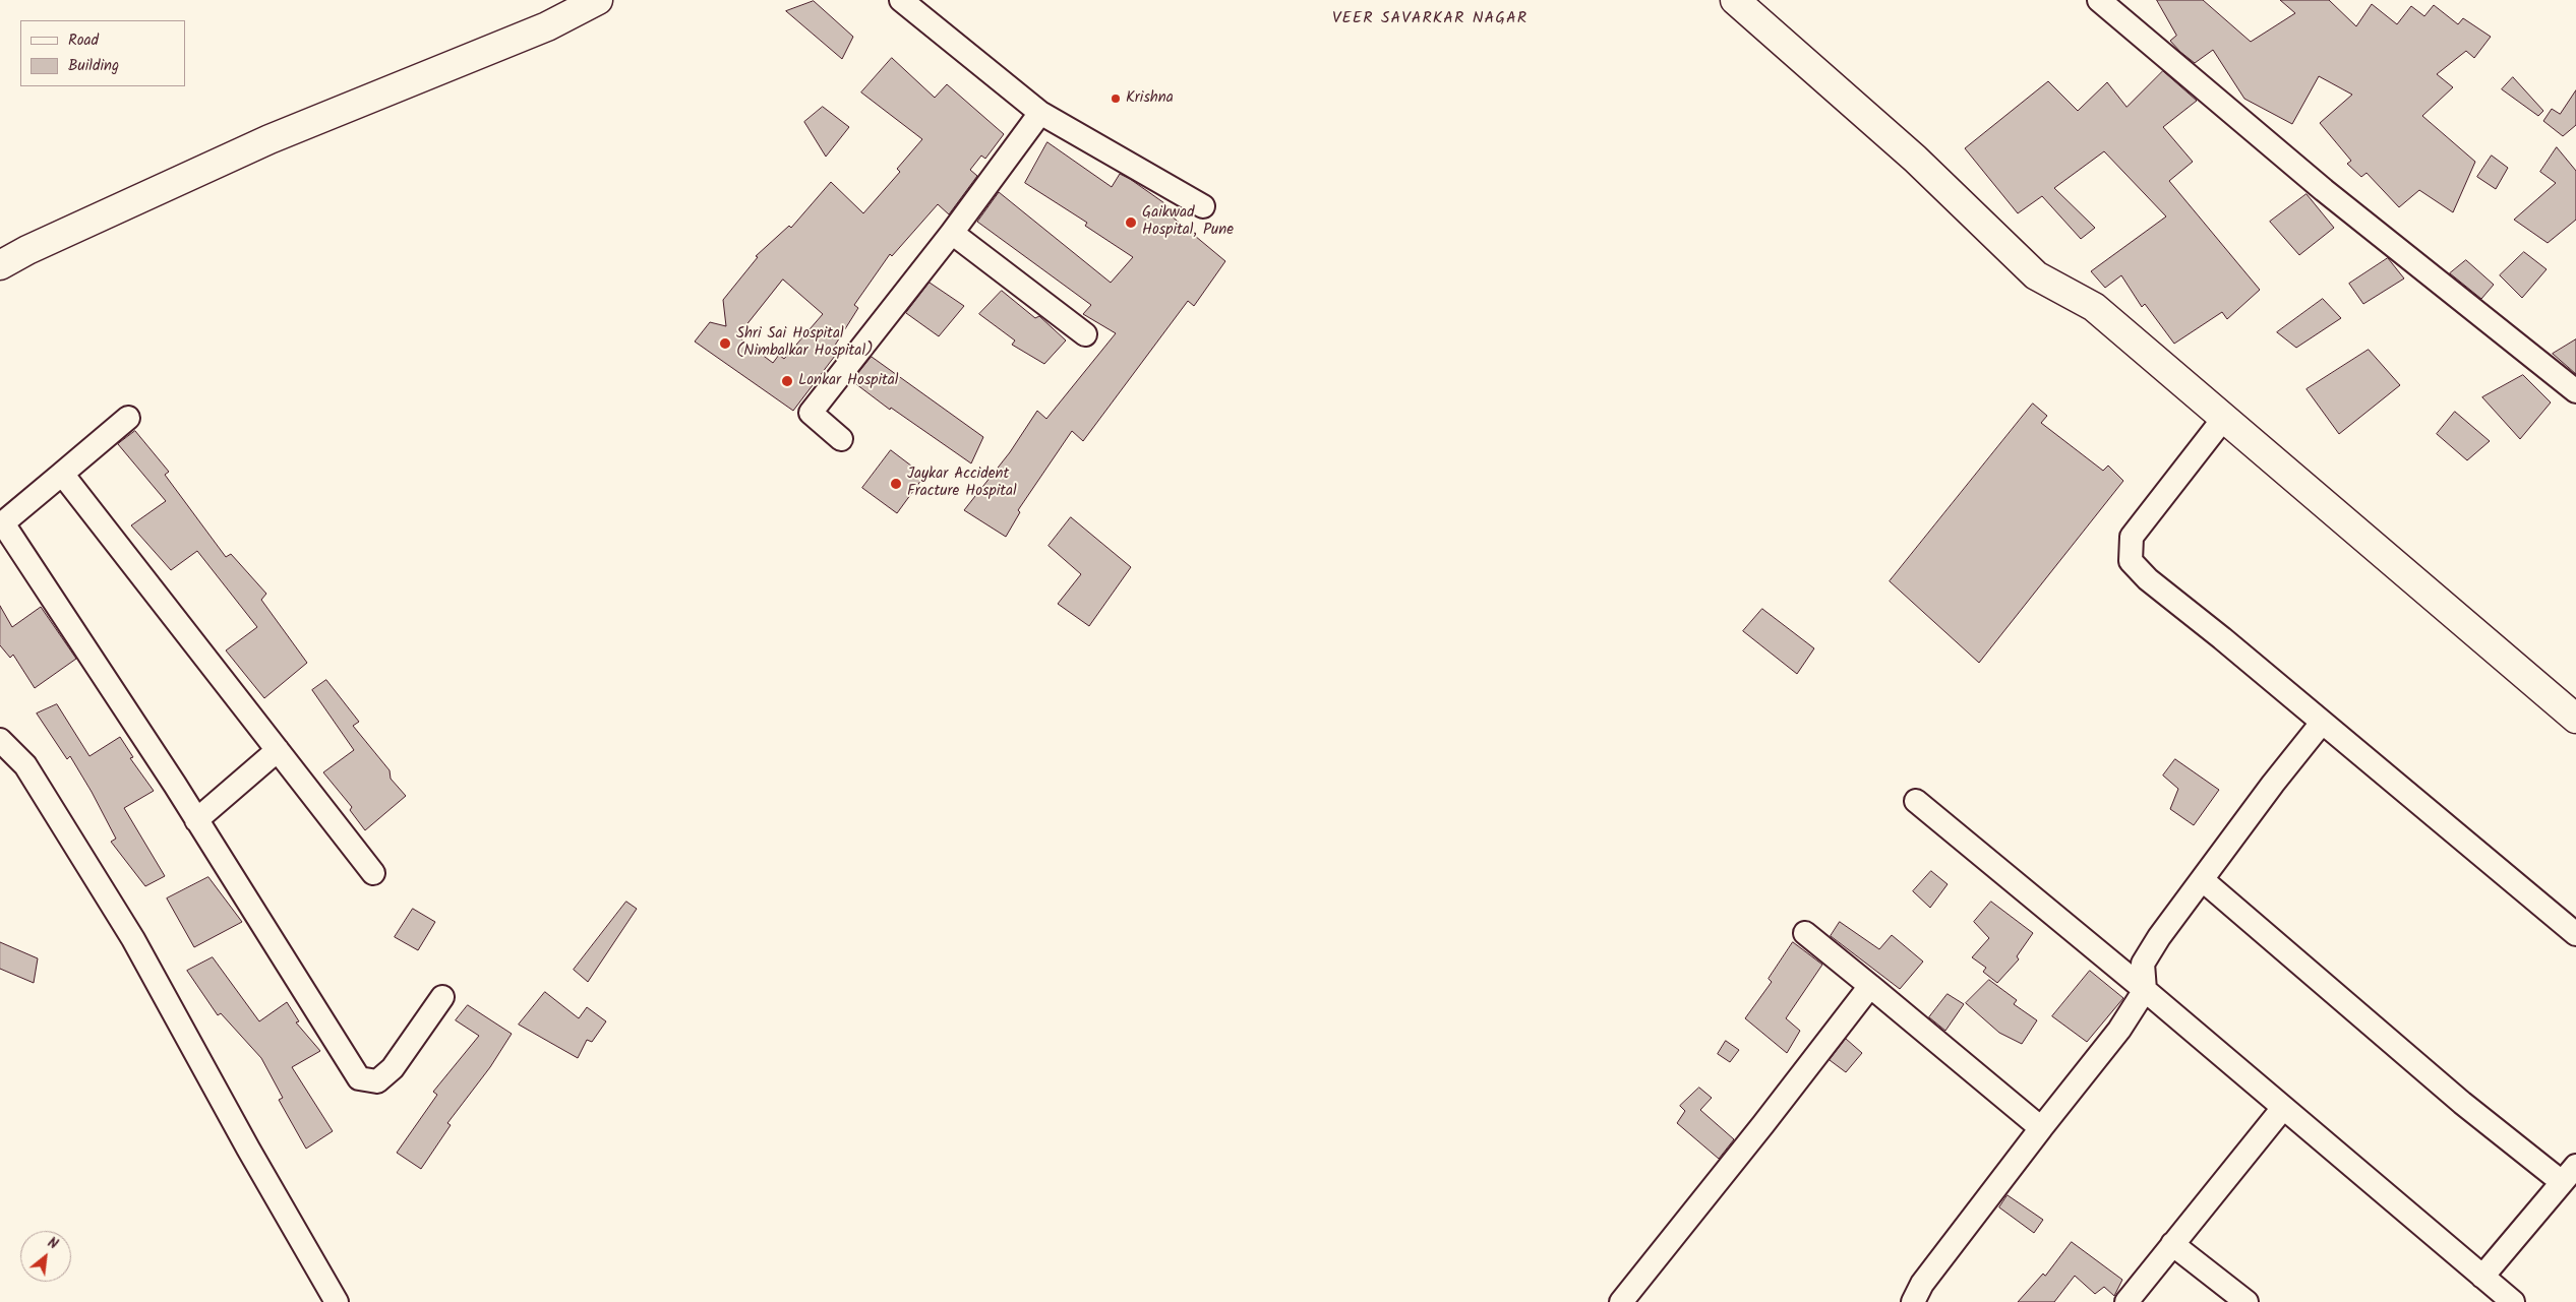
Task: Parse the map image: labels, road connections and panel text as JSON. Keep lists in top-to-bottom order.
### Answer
{
  "districts": ["VEER SAVARKAR NAGAR"],
  "places": [
    "Krishna",
    "Gaikwad Hospital, Pune",
    "Shri Sai Hospital (Nimbalkar Hospital)",
    "Lonkar Hospital",
    "Jaykar Accident Fracture Hospital"
  ],
  "legend": ["Road", "Building"],
  "north": "top right"
}
